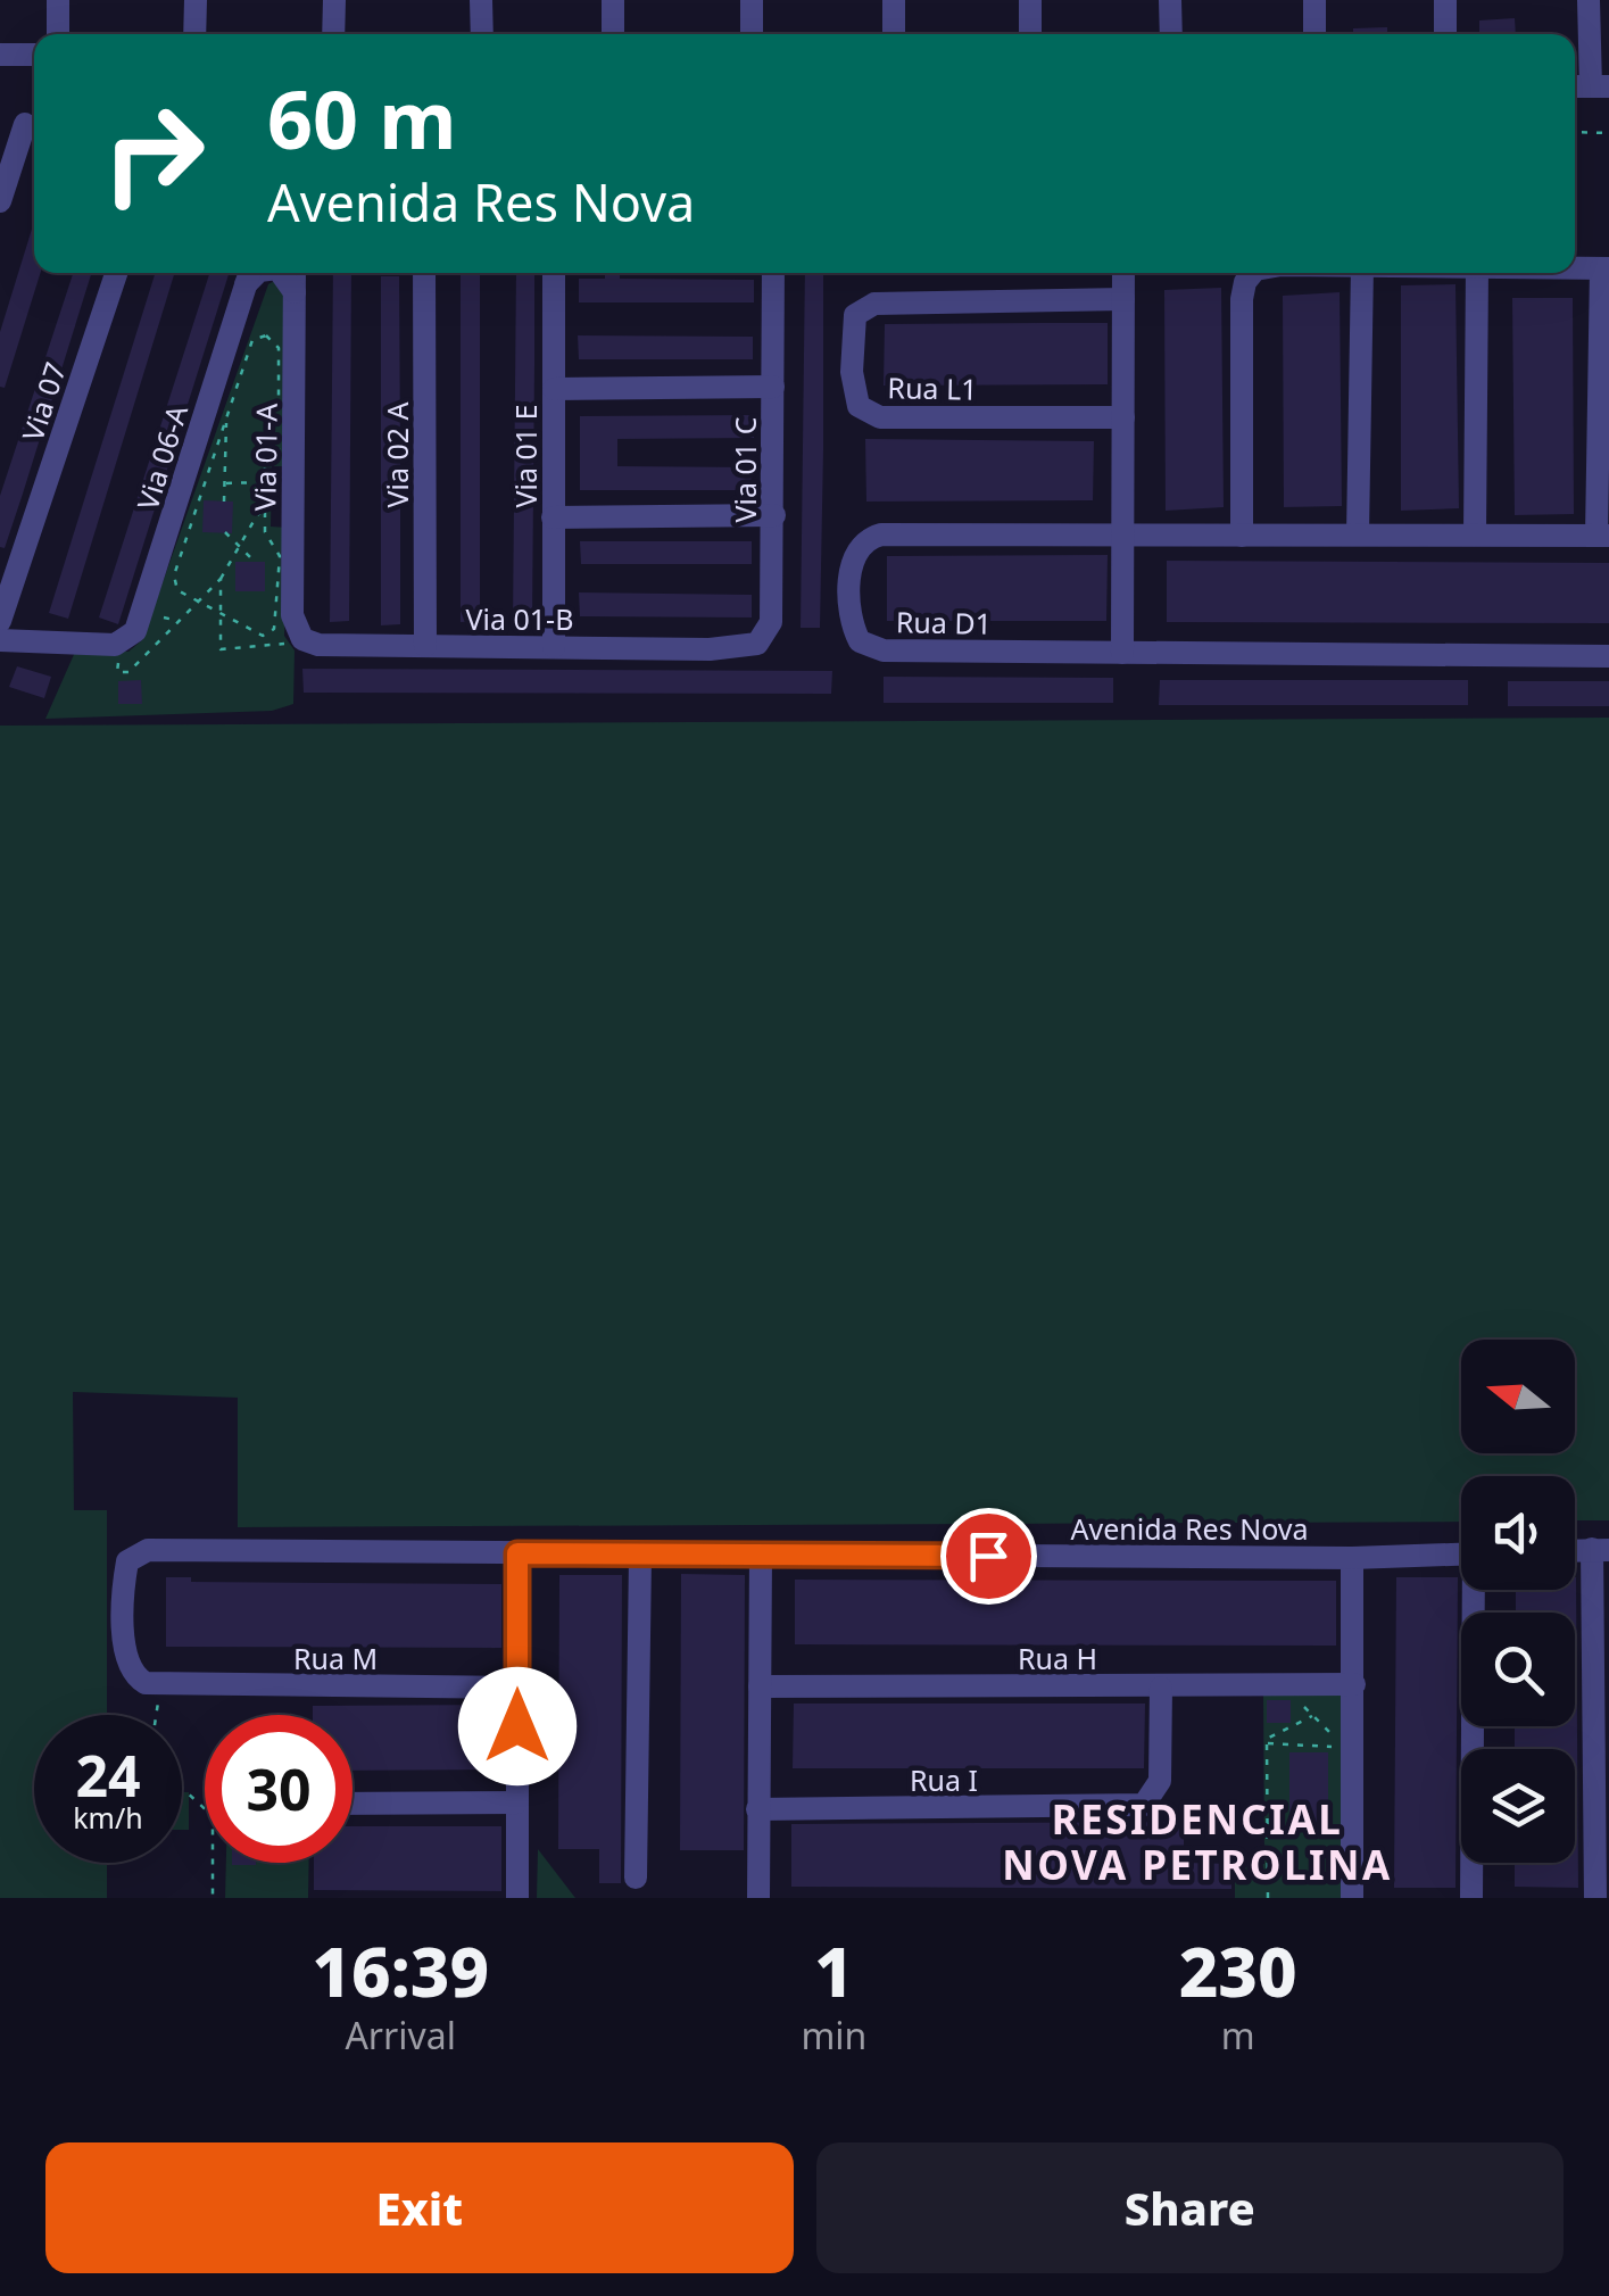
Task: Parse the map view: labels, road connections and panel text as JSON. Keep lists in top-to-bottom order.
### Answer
{
  "streets": {
    "street": [
      "Rua L1",
      "Via 07",
      "Via 02 A",
      "Via 01 E",
      "Via 06-A",
      "Via 01-A",
      "Via 01 C",
      "Via 01-B",
      "Rua D1",
      "Avenida Res Nova",
      "Rua M",
      "Rua H",
      "Rua I"
    ]
  },
  "crossings": [
    ["Via 02 A", "Via 01-B"],
    ["Via 01 E", "Via 01-B"],
    ["Via 01-A", "Via 01-B"],
    ["Via 01 C", "Via 01-B"],
    ["Avenida Res Nova", "Rua M"],
    ["Rua H", "Rua I"]
  ],
  "districts": ["RESIDENCIAL NOVA PETROLINA"],
  "north": "left",
  "page": {
    "turn": ["60 m", "Avenida Res Nova"],
    "speed": "24 km/h",
    "limit": "30",
    "eta": [
      "16:39",
      "Arrival",
      "1",
      "min",
      "230",
      "m"
    ],
    "buttons": ["Exit", "Share"]
  }
}
